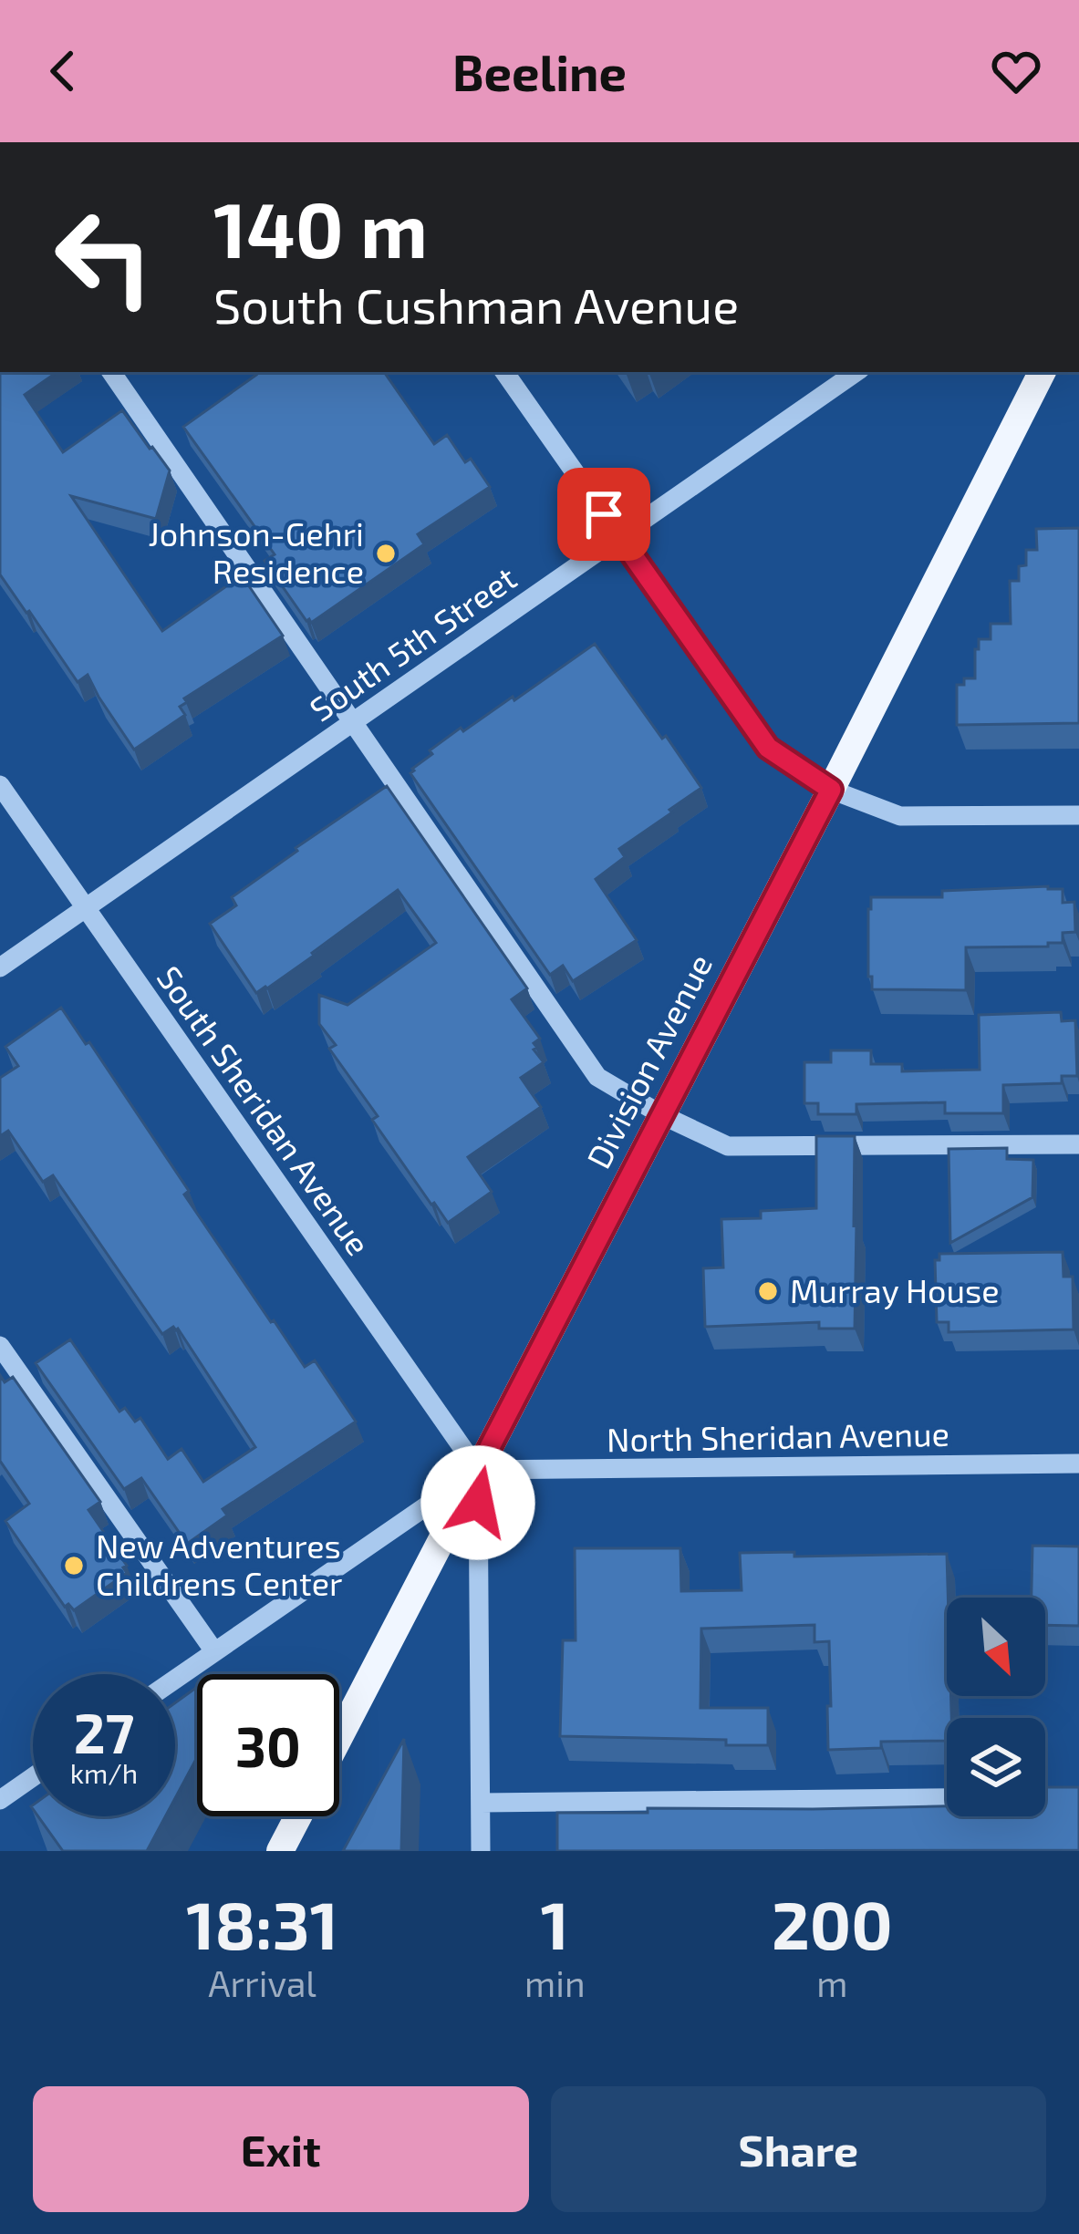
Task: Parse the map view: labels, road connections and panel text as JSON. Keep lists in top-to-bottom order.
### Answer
{
  "streets": {
    "main road": ["Division Avenue"],
    "street": ["South 5th Street", "South Sheridan Avenue", "North Sheridan Avenue"]
  },
  "crossings": [
    ["South 5th Street", "South Sheridan Avenue"],
    ["Division Avenue", "South Sheridan Avenue"],
    ["Division Avenue", "North Sheridan Avenue"],
    ["South Sheridan Avenue", "North Sheridan Avenue"]
  ],
  "places": ["Johnson-Gehri Residence", "Murray House", "New Adventures Childrens Center"],
  "north": "bottom right",
  "page": {
    "header": "Beeline",
    "turn": ["140 m", "South Cushman Avenue"],
    "speed": "27 km/h",
    "limit": "30",
    "eta": [
      "18:31",
      "Arrival",
      "1",
      "min",
      "200",
      "m"
    ],
    "buttons": ["Exit", "Share"]
  }
}
